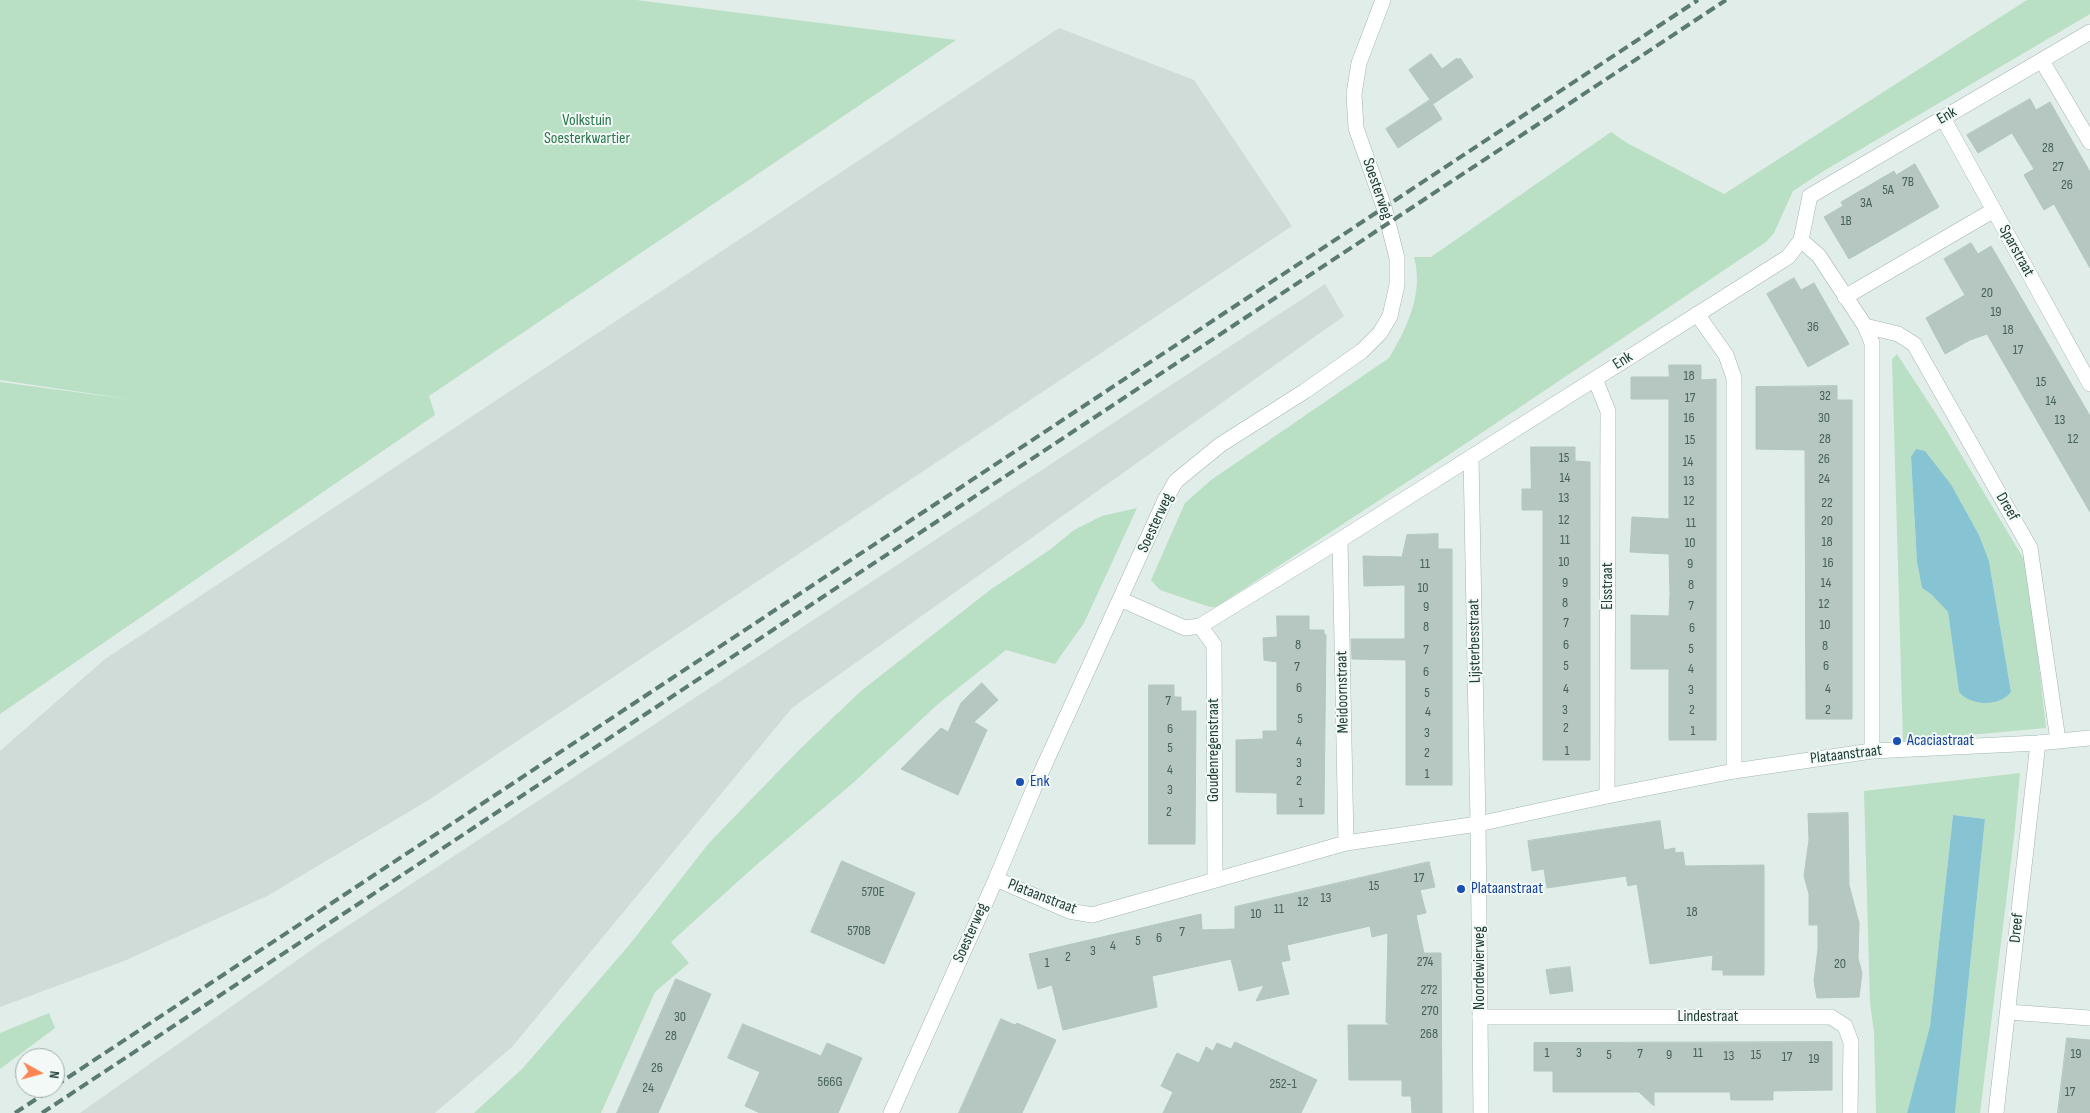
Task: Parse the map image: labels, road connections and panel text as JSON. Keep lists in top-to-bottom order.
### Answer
{
  "streets": {
    "street": [
      "Enk",
      "Soesterweg",
      "Sparstraat",
      "Dreef",
      "Elsstraat",
      "Lijsterbesstraat",
      "Meidoornstraat",
      "Goudenregenstraat",
      "Plataanstraat",
      "Noordewierweg",
      "Lindestraat"
    ]
  },
  "crossings": [
    ["Enk", "Sparstraat"],
    ["Enk", "Elsstraat"],
    ["Enk", "Lijsterbesstraat"],
    ["Enk", "Meidoornstraat"],
    ["Enk", "Goudenregenstraat"],
    ["Soesterweg", "Plataanstraat"],
    ["Dreef", "Plataanstraat"],
    ["Elsstraat", "Plataanstraat"],
    ["Lijsterbesstraat", "Plataanstraat"],
    ["Lijsterbesstraat", "Noordewierweg"],
    ["Meidoornstraat", "Plataanstraat"],
    ["Goudenregenstraat", "Plataanstraat"],
    ["Plataanstraat", "Noordewierweg"],
    ["Noordewierweg", "Lindestraat"]
  ],
  "parks": ["Volkstuin Soesterkwartier"],
  "places": ["Acaciastraat", "Enk", "Plataanstraat"],
  "house_numbers": [
    "28",
    "27",
    "7B",
    "26",
    "5A",
    "3A",
    "1B",
    "20",
    "19",
    "36",
    "18",
    "17",
    "18",
    "15",
    "32",
    "17",
    "14",
    "16",
    "30",
    "13",
    "28",
    "12",
    "15",
    "15",
    "26",
    "14",
    "14",
    "24",
    "13",
    "13",
    "12",
    "22",
    "12",
    "20",
    "11",
    "11",
    "18",
    "10",
    "10",
    "16",
    "11",
    "9",
    "9",
    "14",
    "8",
    "10",
    "8",
    "12",
    "7",
    "9",
    "7",
    "10",
    "8",
    "6",
    "8",
    "6",
    "8",
    "5",
    "7",
    "5",
    "6",
    "7",
    "4",
    "6",
    "6",
    "4",
    "4",
    "3",
    "5",
    "7",
    "3",
    "2",
    "2",
    "4",
    "5",
    "2",
    "6",
    "1",
    "3",
    "4",
    "5",
    "1",
    "2",
    "3",
    "4",
    "1",
    "2",
    "3",
    "1",
    "2",
    "17",
    "15",
    "570E",
    "13",
    "12",
    "11",
    "18",
    "10",
    "570B",
    "7",
    "6",
    "5",
    "4",
    "3",
    "2",
    "274",
    "1",
    "20",
    "272",
    "270",
    "30",
    "268",
    "28",
    "1",
    "3",
    "11",
    "7",
    "19",
    "5",
    "9",
    "15",
    "13",
    "17",
    "19",
    "26",
    "566G",
    "252-1",
    "24",
    "17"
  ],
  "north": "right"
}
